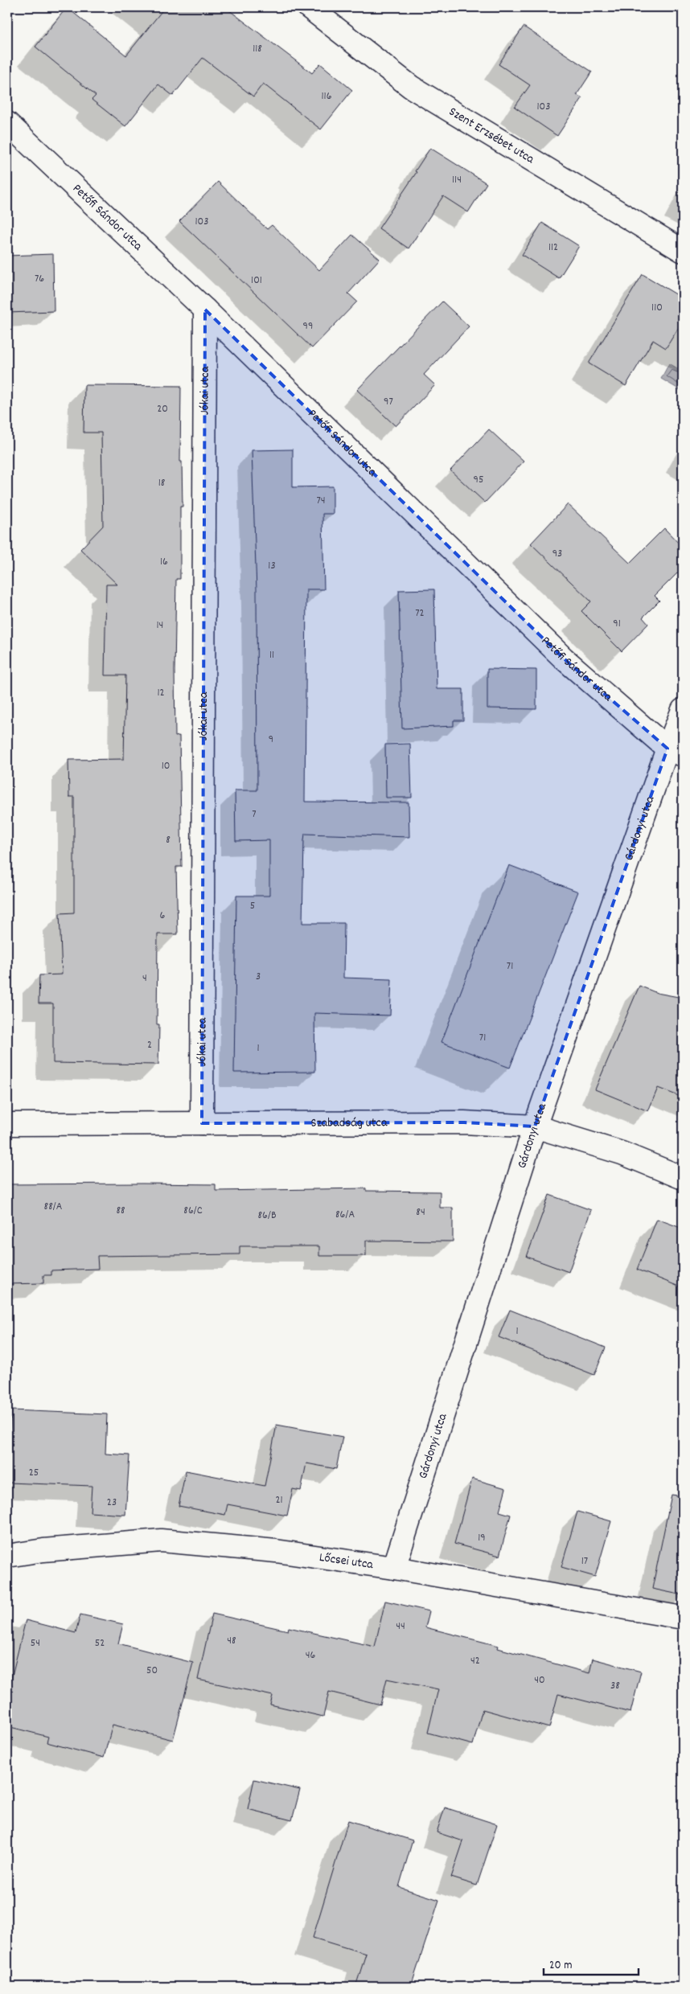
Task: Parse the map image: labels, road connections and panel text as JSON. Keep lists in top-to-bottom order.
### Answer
{
  "streets": {
    "street": [
      "Szent Erzsébet utca",
      "Petőfi Sándor utca",
      "Jókai utca",
      "Gárdonyi utca",
      "Szabadság utca",
      "Lőcsei utca"
    ]
  },
  "crossings": [
    ["Petőfi Sándor utca", "Jókai utca"],
    ["Petőfi Sándor utca", "Gárdonyi utca"],
    ["Jókai utca", "Szabadság utca"],
    ["Gárdonyi utca", "Szabadság utca"],
    ["Gárdonyi utca", "Lőcsei utca"]
  ],
  "house_numbers": [
    "118",
    "116",
    "103",
    "114",
    "103",
    "112",
    "76",
    "101",
    "110",
    "99",
    "97",
    "20",
    "95",
    "18",
    "74",
    "93",
    "16",
    "13",
    "72",
    "91",
    "14",
    "11",
    "12",
    "9",
    "10",
    "7",
    "8",
    "5",
    "6",
    "71",
    "3",
    "4",
    "71",
    "2",
    "1",
    "88/A",
    "88",
    "86/C",
    "84",
    "86/A",
    "86/B",
    "1",
    "25",
    "21",
    "23",
    "19",
    "17",
    "44",
    "48",
    "54",
    "52",
    "46",
    "42",
    "50",
    "40",
    "38"
  ],
  "scale_bar": "20 m"
}
